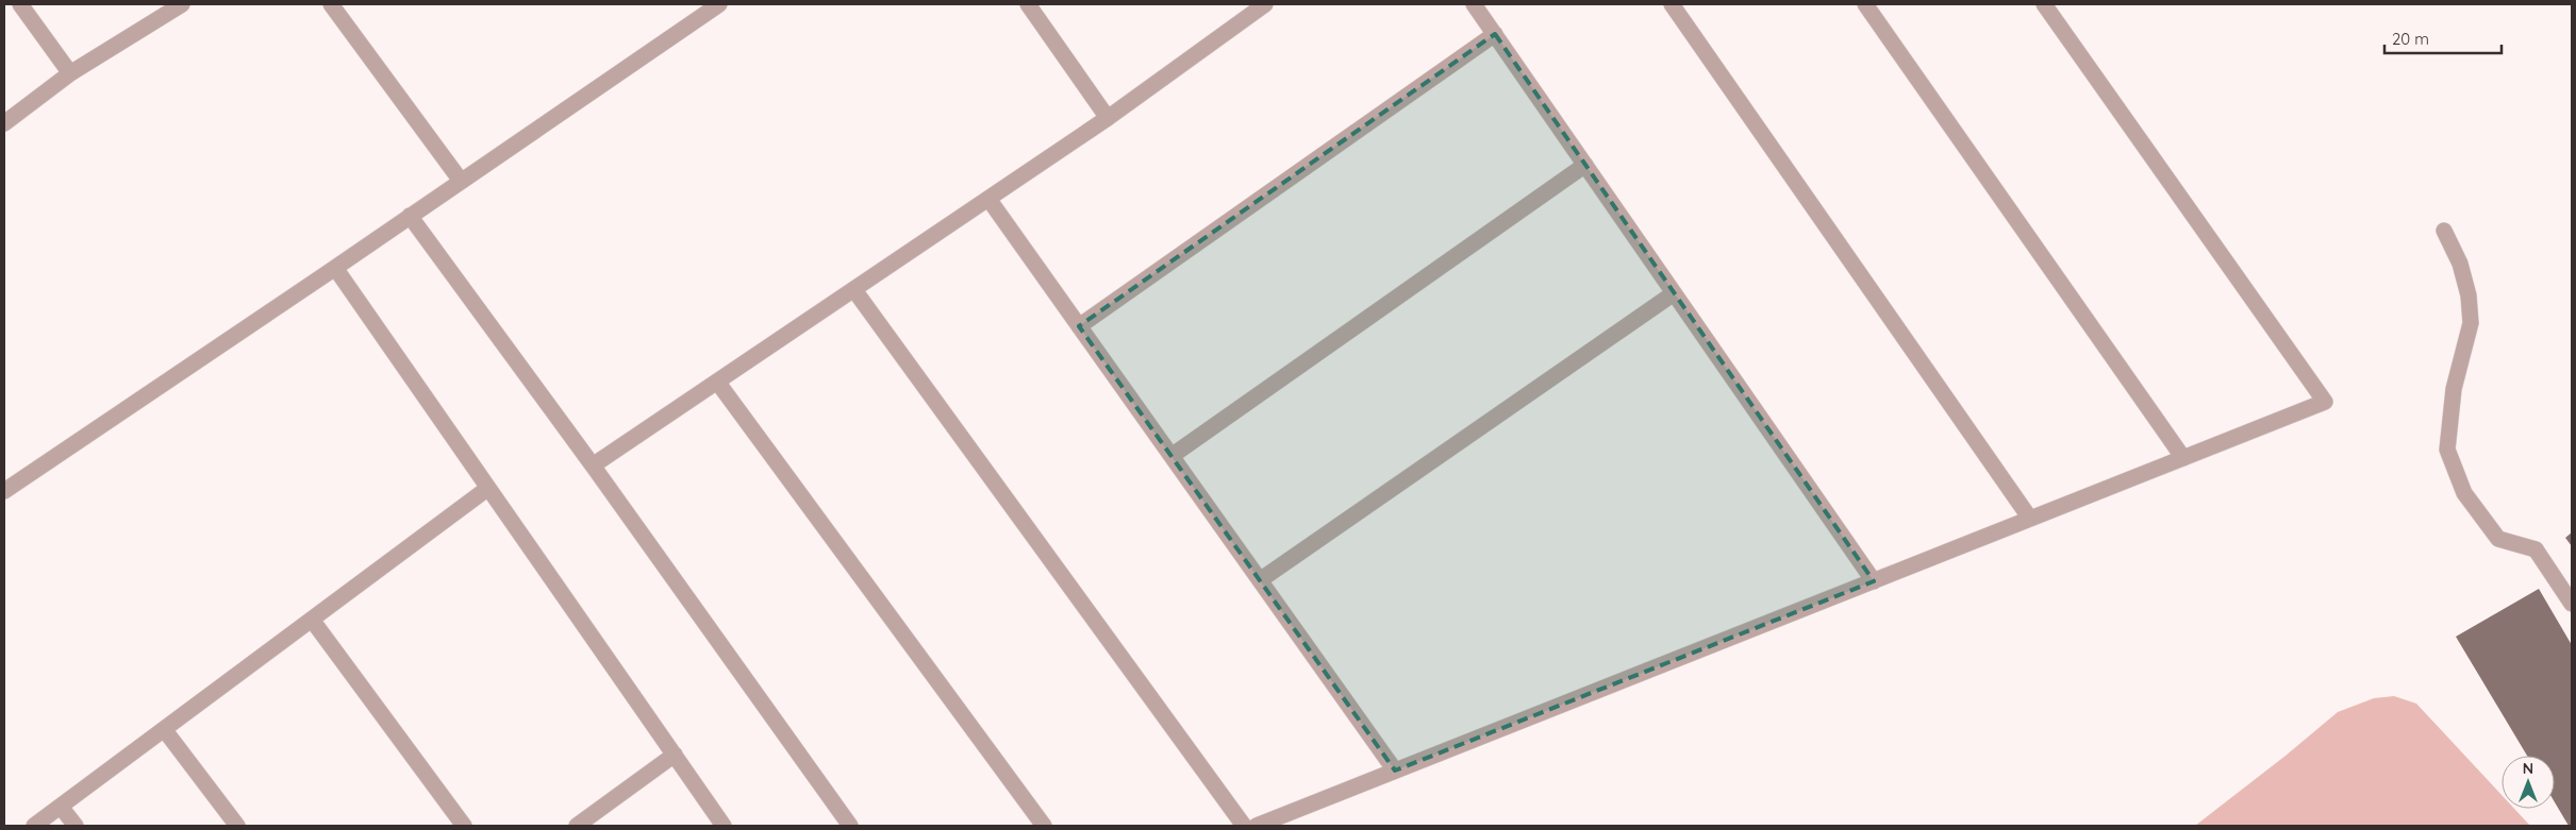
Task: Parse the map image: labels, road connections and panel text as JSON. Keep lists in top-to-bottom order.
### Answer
{
  "scale_bar": "20 m",
  "north": "top"
}
